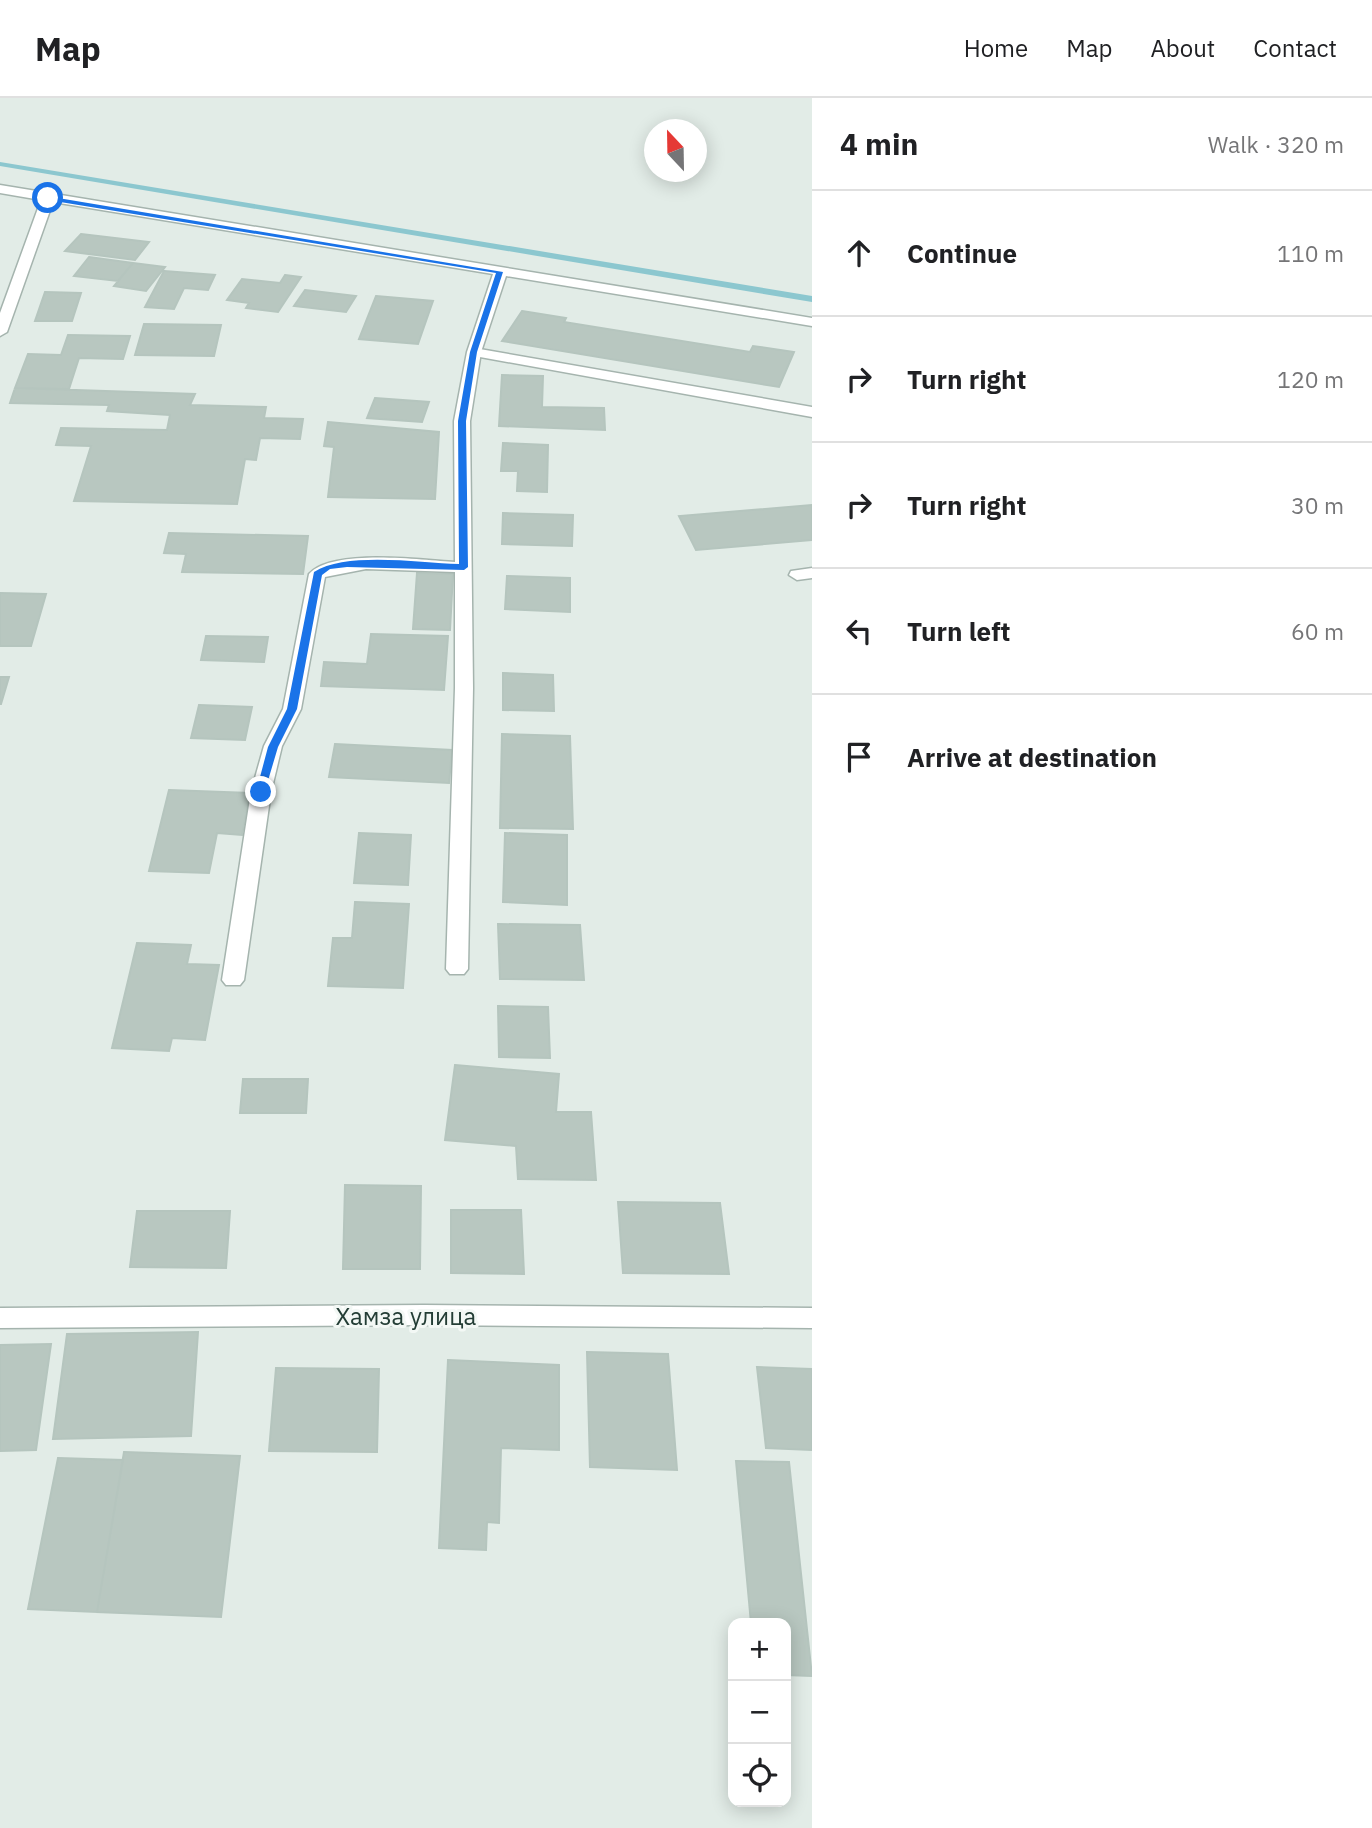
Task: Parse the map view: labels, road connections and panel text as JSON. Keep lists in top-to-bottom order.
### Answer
{
  "streets": {
    "street": ["Хамза улица"]
  },
  "north": "top",
  "page": {
    "header": "Map",
    "nav": [
      "Home",
      "Map",
      "About",
      "Contact"
    ],
    "heading": ["4 min", "Walk · 320 m"],
    "list": [
      ["Continue", "110 m"],
      ["Turn right", "120 m"],
      ["Turn right", "30 m"],
      ["Turn left", "60 m"],
      "Arrive at destination"
    ],
    "map_buttons": ["+", "−"]
  }
}
